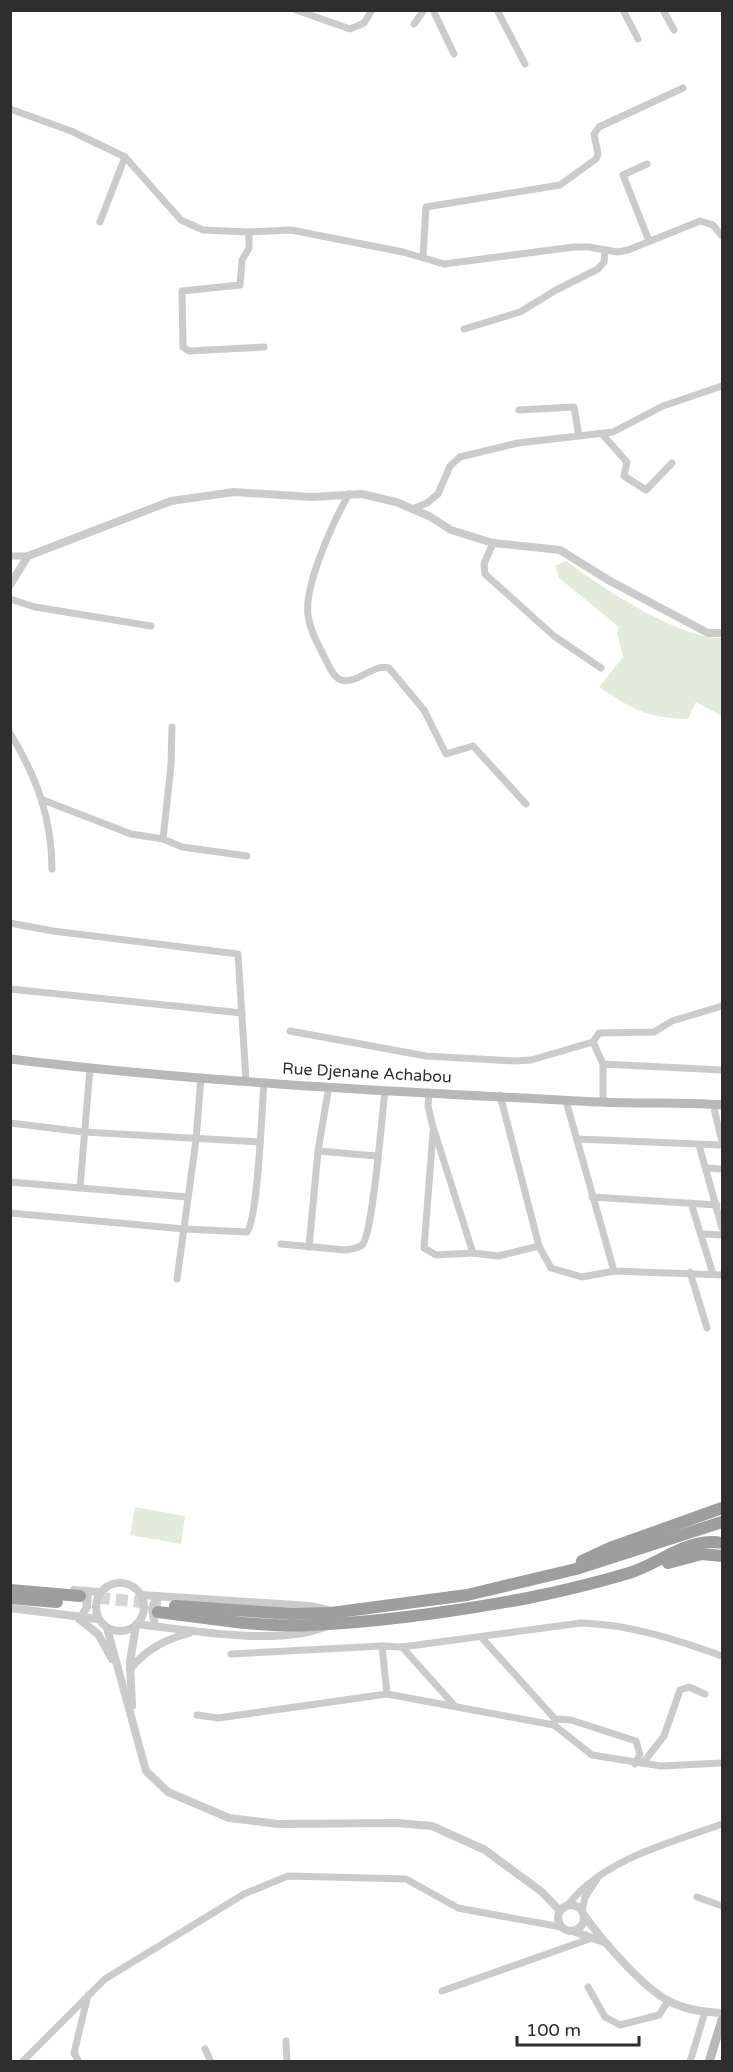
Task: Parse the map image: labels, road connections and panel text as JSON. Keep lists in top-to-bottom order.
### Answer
{
  "streets": {
    "main road": ["Rue Djenane Achabou"]
  },
  "scale_bar": "100 m"
}
